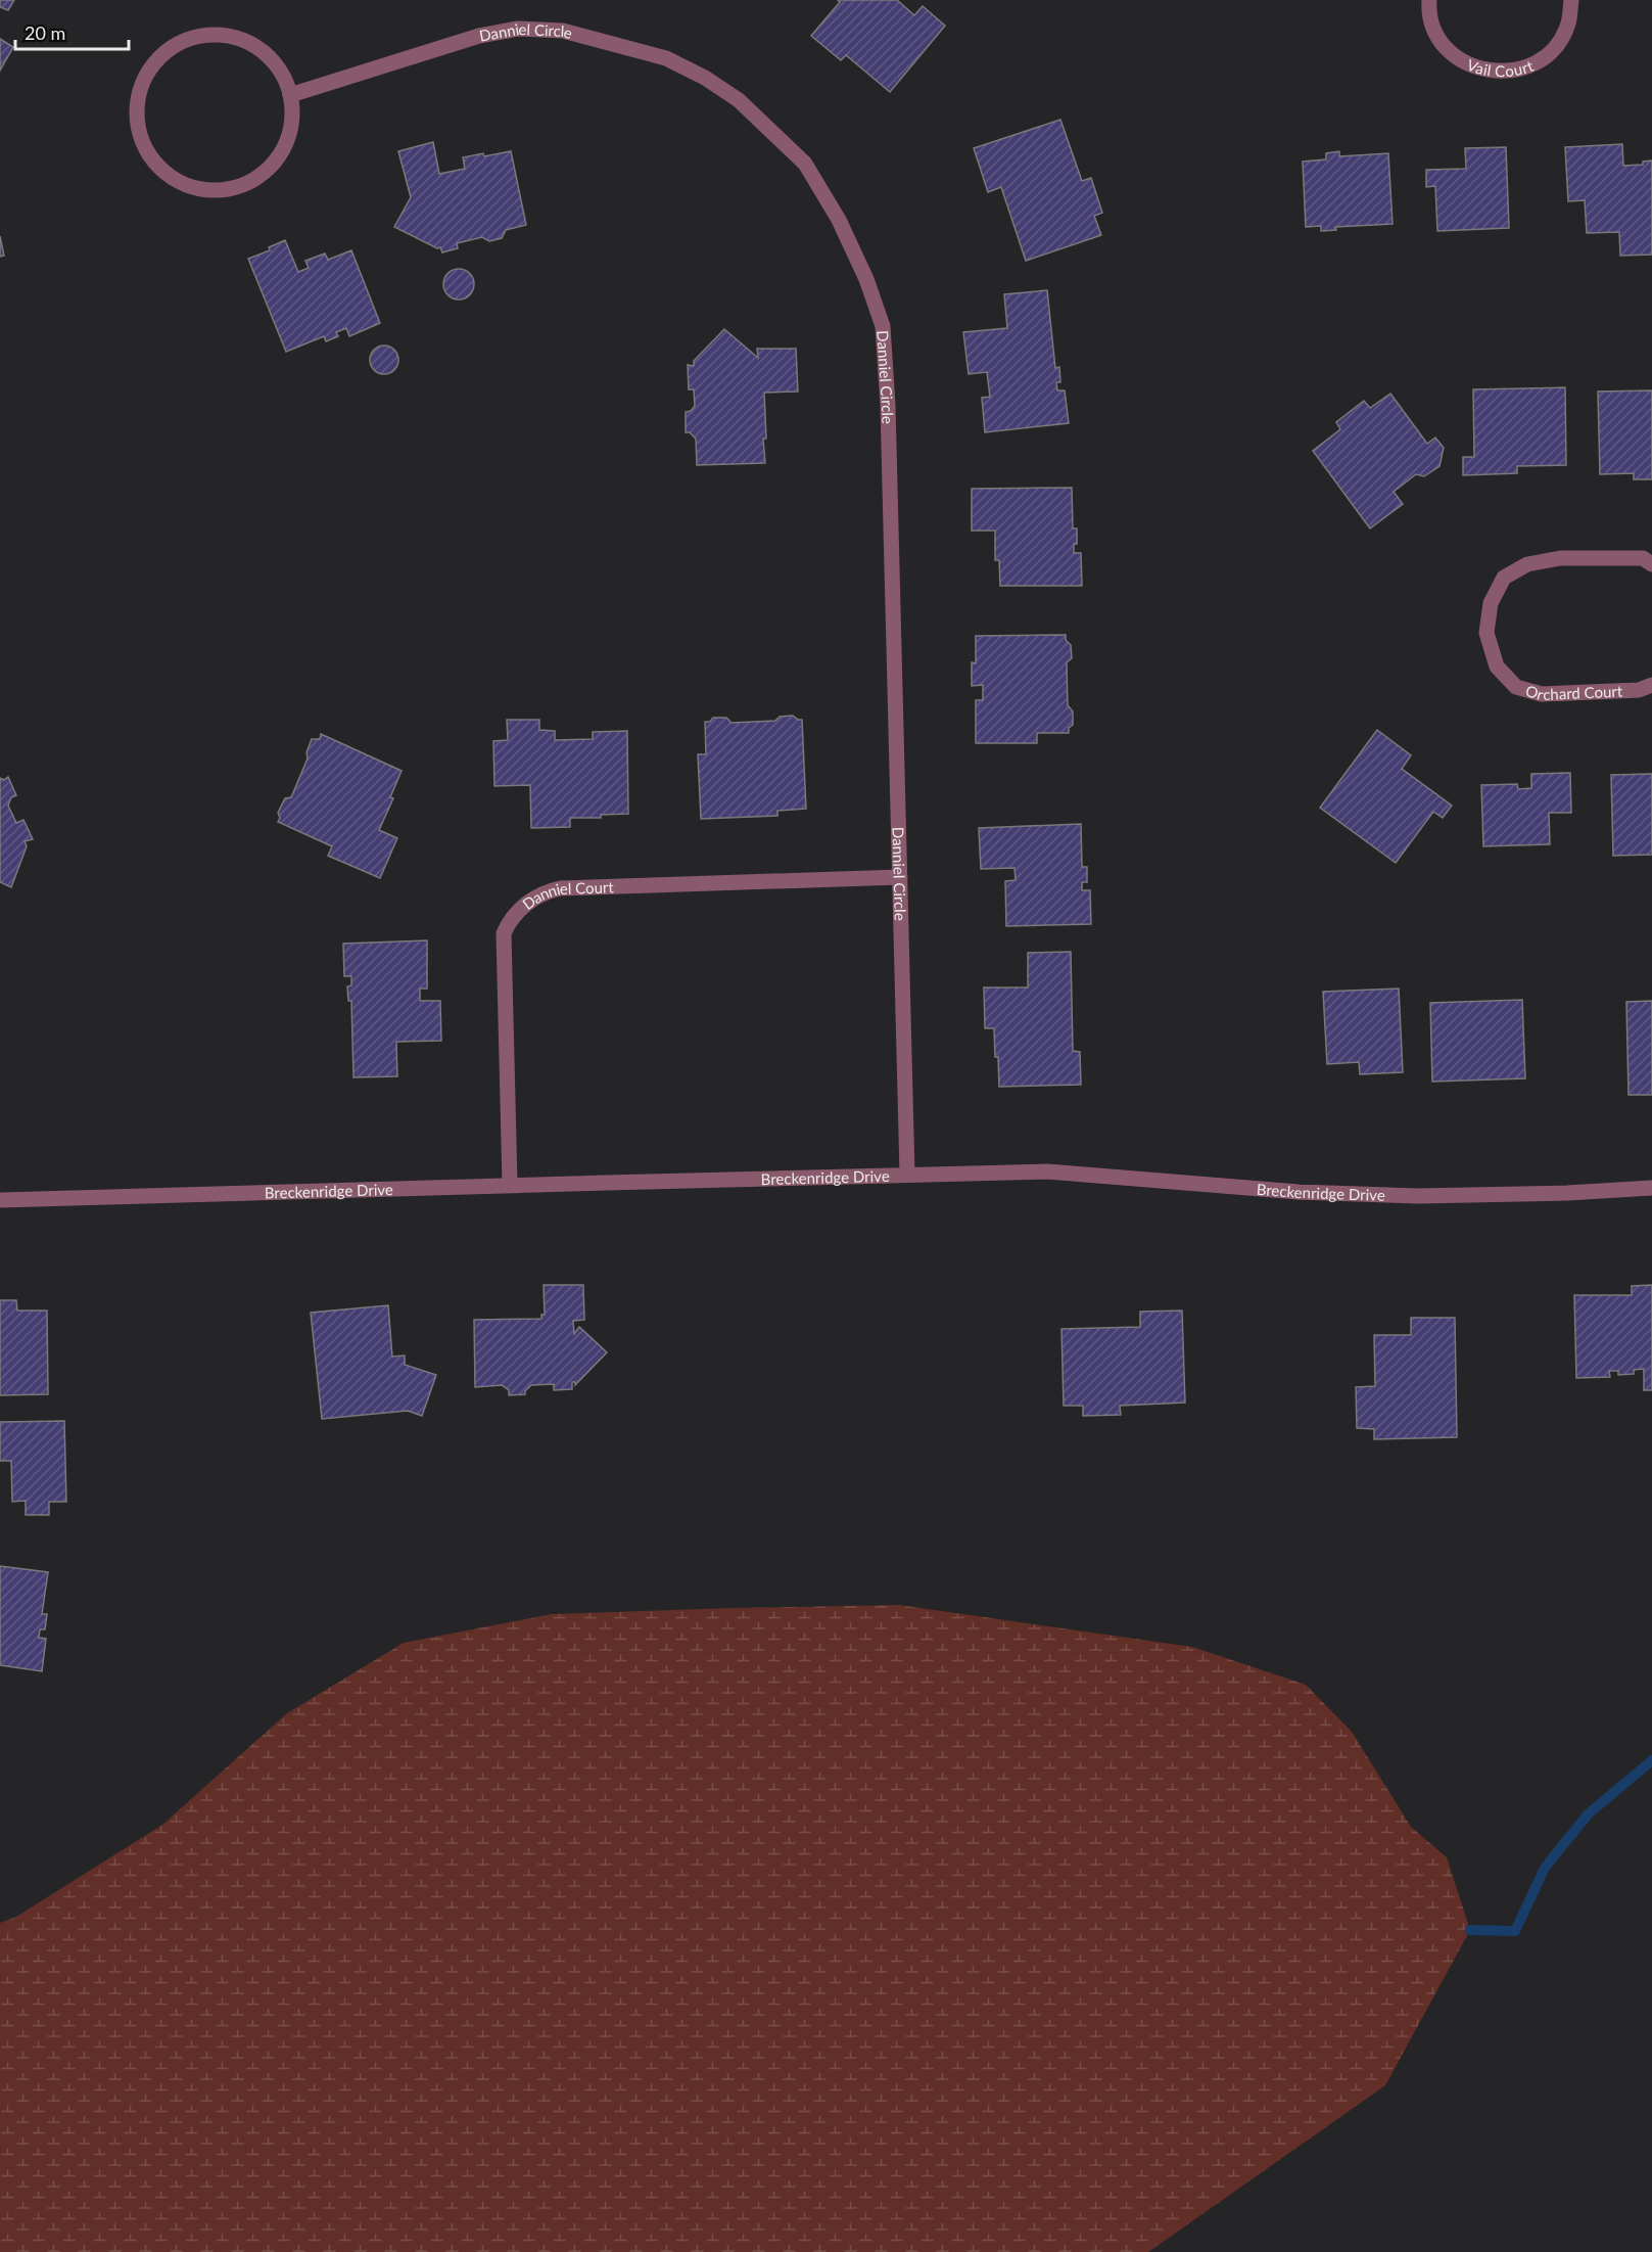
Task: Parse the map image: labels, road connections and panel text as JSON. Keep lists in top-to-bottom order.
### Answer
{
  "streets": {
    "street": [
      "Danniel Circle",
      "Vail Court",
      "Orchard Court",
      "Danniel Court",
      "Breckenridge Drive"
    ]
  },
  "crossings": [
    ["Danniel Circle", "Danniel Court"],
    ["Danniel Circle", "Breckenridge Drive"],
    ["Danniel Court", "Breckenridge Drive"]
  ],
  "scale_bar": "20 m"
}
